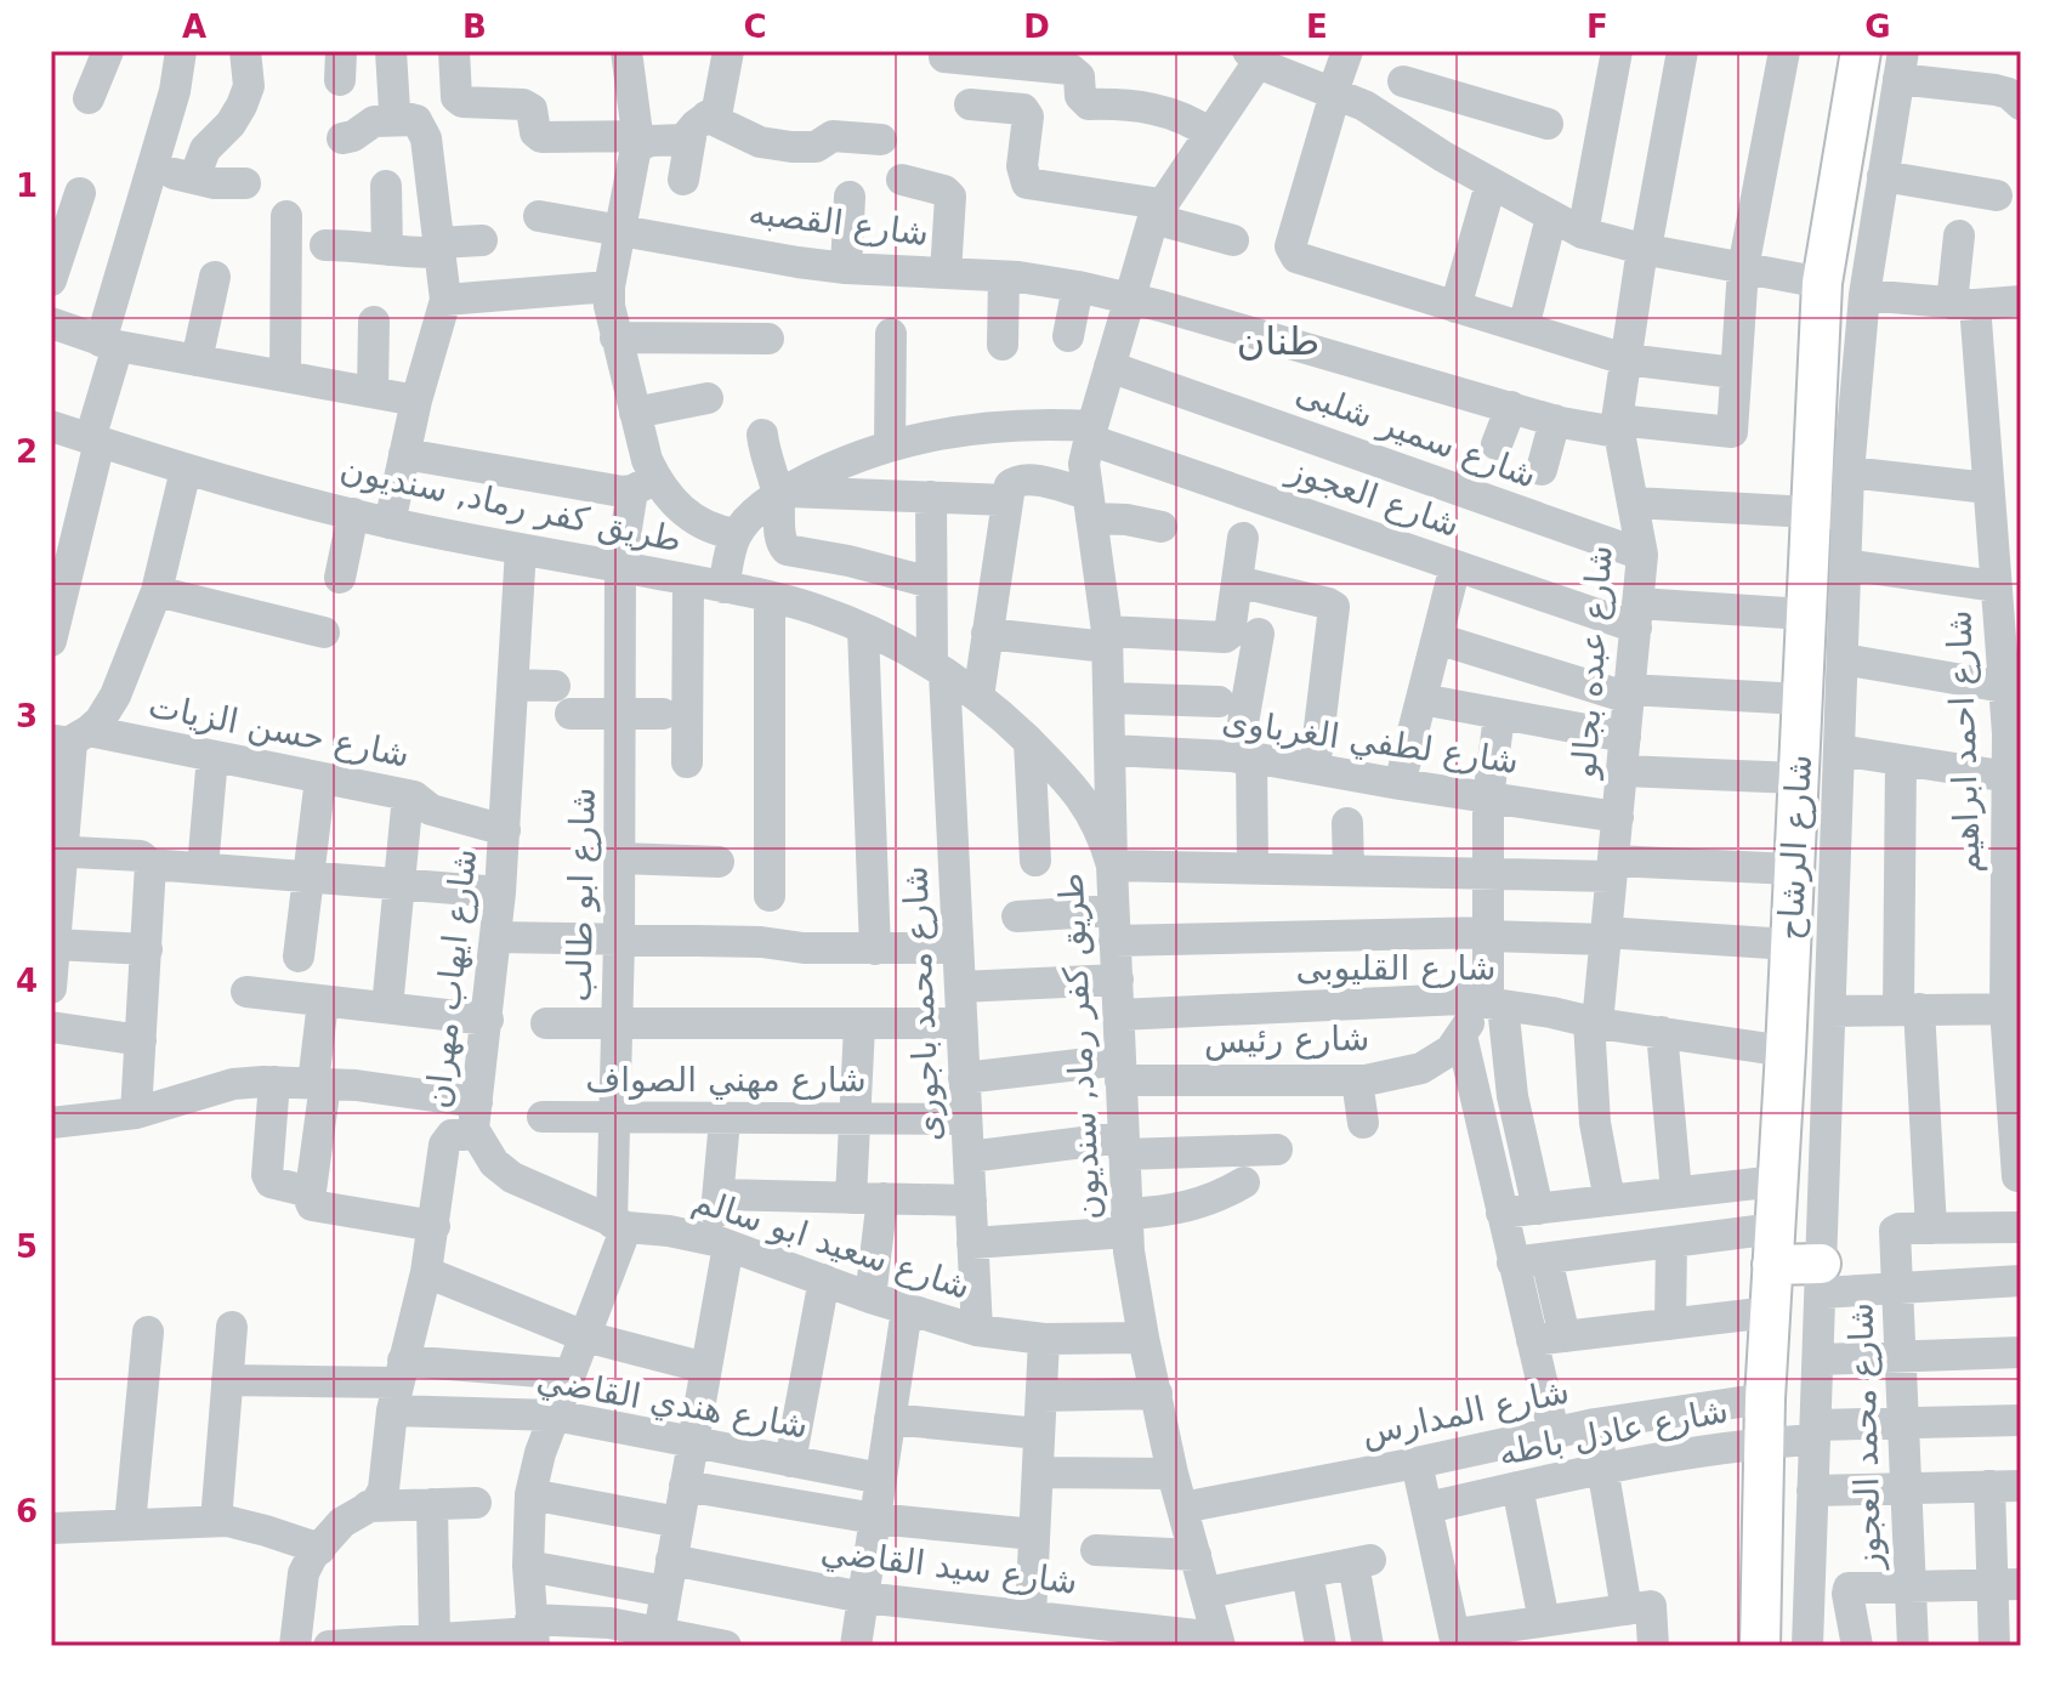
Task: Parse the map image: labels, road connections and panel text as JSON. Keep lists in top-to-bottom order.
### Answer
{
  "streets": {
    "main road": ["شارع الرشاح"],
    "street": [
      "شارع القصبه",
      "شارع سمير شلبى",
      "شارع العجوز",
      "طريق كفر رماد, سنديون",
      "شارع عبده بجالو",
      "شارع حسن الزيات",
      "شارع لطفي الغرباوى",
      "شارع احمد ابراهيم",
      "شارع ابو طالب",
      "شارع القليوبى",
      "شارع ايهاب مهران",
      "شارع محمد باجورى",
      "شارع رئيس",
      "شارع مهني الصواف",
      "شارع سعيد ابو سالم",
      "شارع هندي القاضي",
      "شارع المدارس",
      "شارع عادل باطه",
      "شارع محمد العجوز",
      "شارع سيد القاضي"
    ]
  },
  "crossings": [
    ["شارع القصبه", "شارع عبده بجالو"],
    ["شارع سمير شلبى", "شارع عبده بجالو"],
    ["شارع العجوز", "شارع عبده بجالو"],
    ["شارع العجوز", "شارع الرشاح"],
    ["طريق كفر رماد, سنديون", "شارع ابو طالب"],
    ["طريق كفر رماد, سنديون", "شارع القليوبى"],
    ["طريق كفر رماد, سنديون", "شارع ايهاب مهران"],
    ["طريق كفر رماد, سنديون", "شارع محمد باجورى"],
    ["طريق كفر رماد, سنديون", "شارع رئيس"],
    ["طريق كفر رماد, سنديون", "شارع سعيد ابو سالم"],
    ["طريق كفر رماد, سنديون", "شارع المدارس"],
    ["طريق كفر رماد, سنديون", "شارع سيد القاضي"],
    ["شارع عبده بجالو", "شارع لطفي الغرباوى"],
    ["شارع عبده بجالو", "شارع القليوبى"],
    ["شارع حسن الزيات", "شارع ايهاب مهران"],
    ["شارع الرشاح", "شارع القليوبى"],
    ["شارع الرشاح", "شارع المدارس"],
    ["شارع الرشاح", "شارع عادل باطه"],
    ["شارع ابو طالب", "شارع مهني الصواف"],
    ["شارع ابو طالب", "شارع سعيد ابو سالم"],
    ["شارع ابو طالب", "شارع هندي القاضي"],
    ["شارع القليوبى", "شارع رئيس"],
    ["شارع ايهاب مهران", "شارع سعيد ابو سالم"],
    ["شارع ايهاب مهران", "شارع هندي القاضي"],
    ["شارع محمد باجورى", "شارع رئيس"],
    ["شارع محمد باجورى", "شارع مهني الصواف"],
    ["شارع محمد باجورى", "شارع سعيد ابو سالم"],
    ["شارع عادل باطه", "شارع محمد العجوز"]
  ],
  "districts": ["طنان"],
  "grid": {
    "columns": [
      "A",
      "B",
      "C",
      "D",
      "E",
      "F",
      "G"
    ],
    "rows": [
      "1",
      "2",
      "3",
      "4",
      "5",
      "6"
    ]
  }
}
